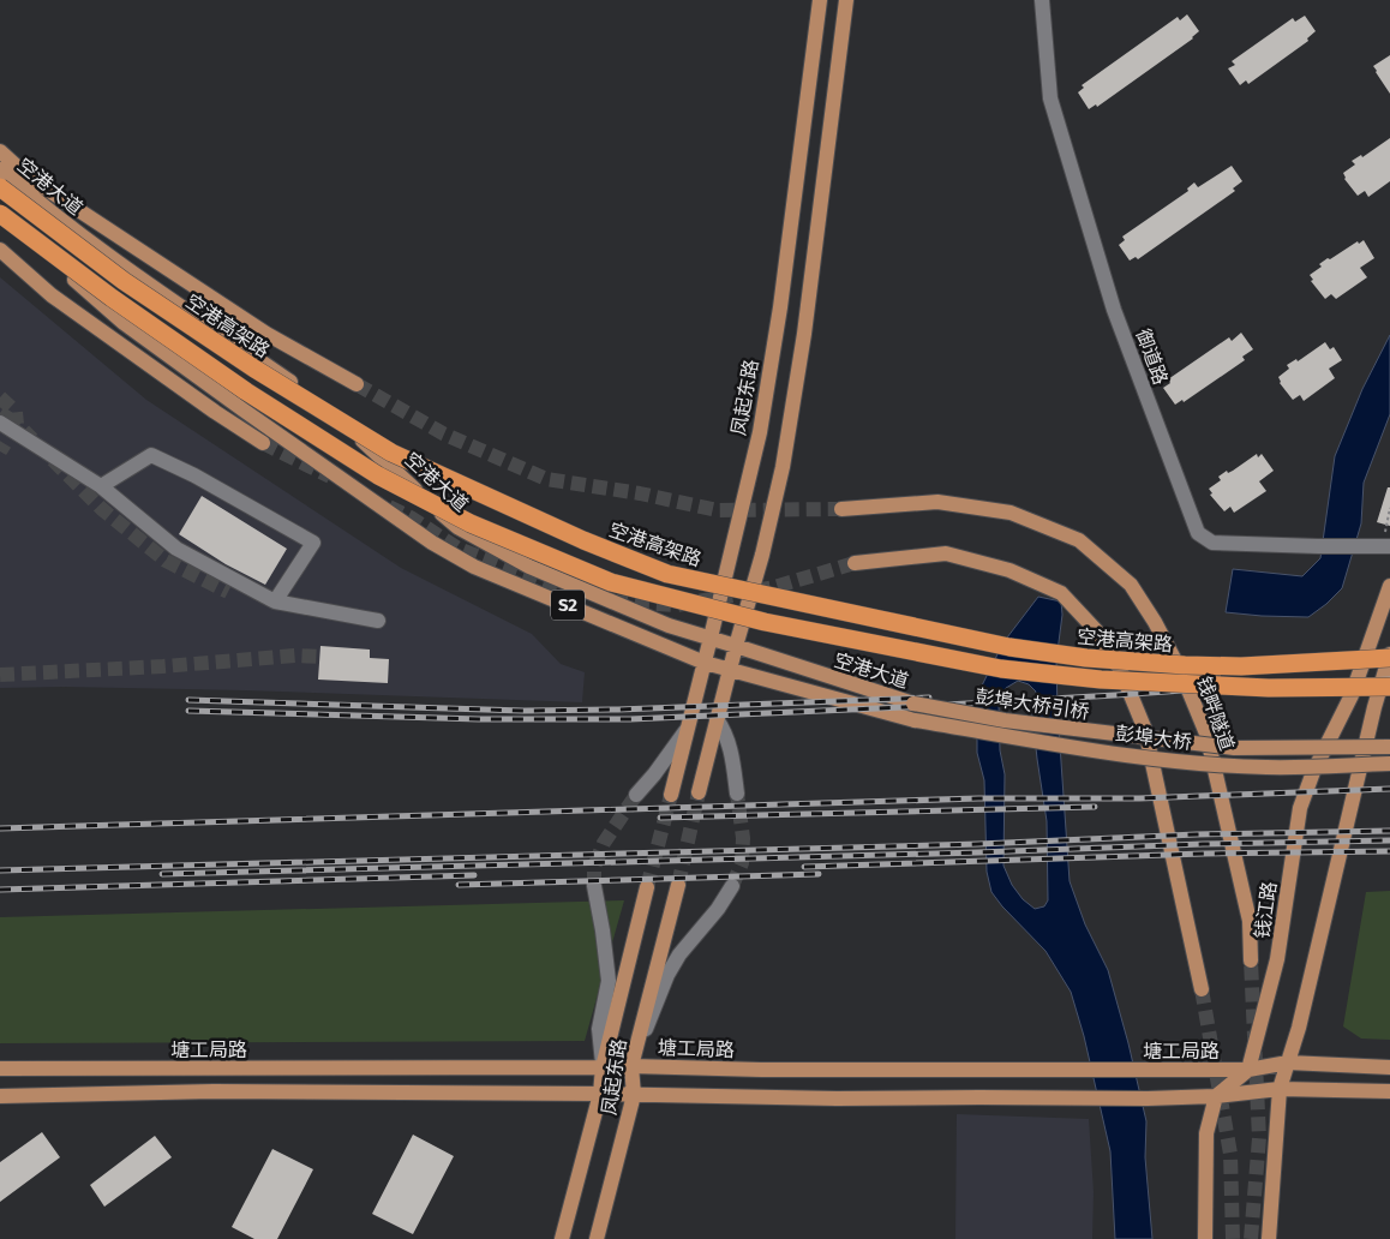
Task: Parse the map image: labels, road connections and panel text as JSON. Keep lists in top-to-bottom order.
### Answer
{
  "streets": {
    "highway": ["空港高架路"],
    "main road": [
      "空港大道",
      "凤起东路",
      "S2",
      "彭埠大桥引桥",
      "钱畔隧道",
      "彭埠大桥",
      "钱江路",
      "塘工局路"
    ],
    "street": ["御道路"]
  },
  "crossings": [
    ["空港大道", "空港高架路"],
    ["空港大道", "凤起东路"],
    ["空港大道", "彭埠大桥引桥"],
    ["空港大道", "彭埠大桥"],
    ["凤起东路", "塘工局路"],
    ["钱江路", "塘工局路"]
  ]
}
